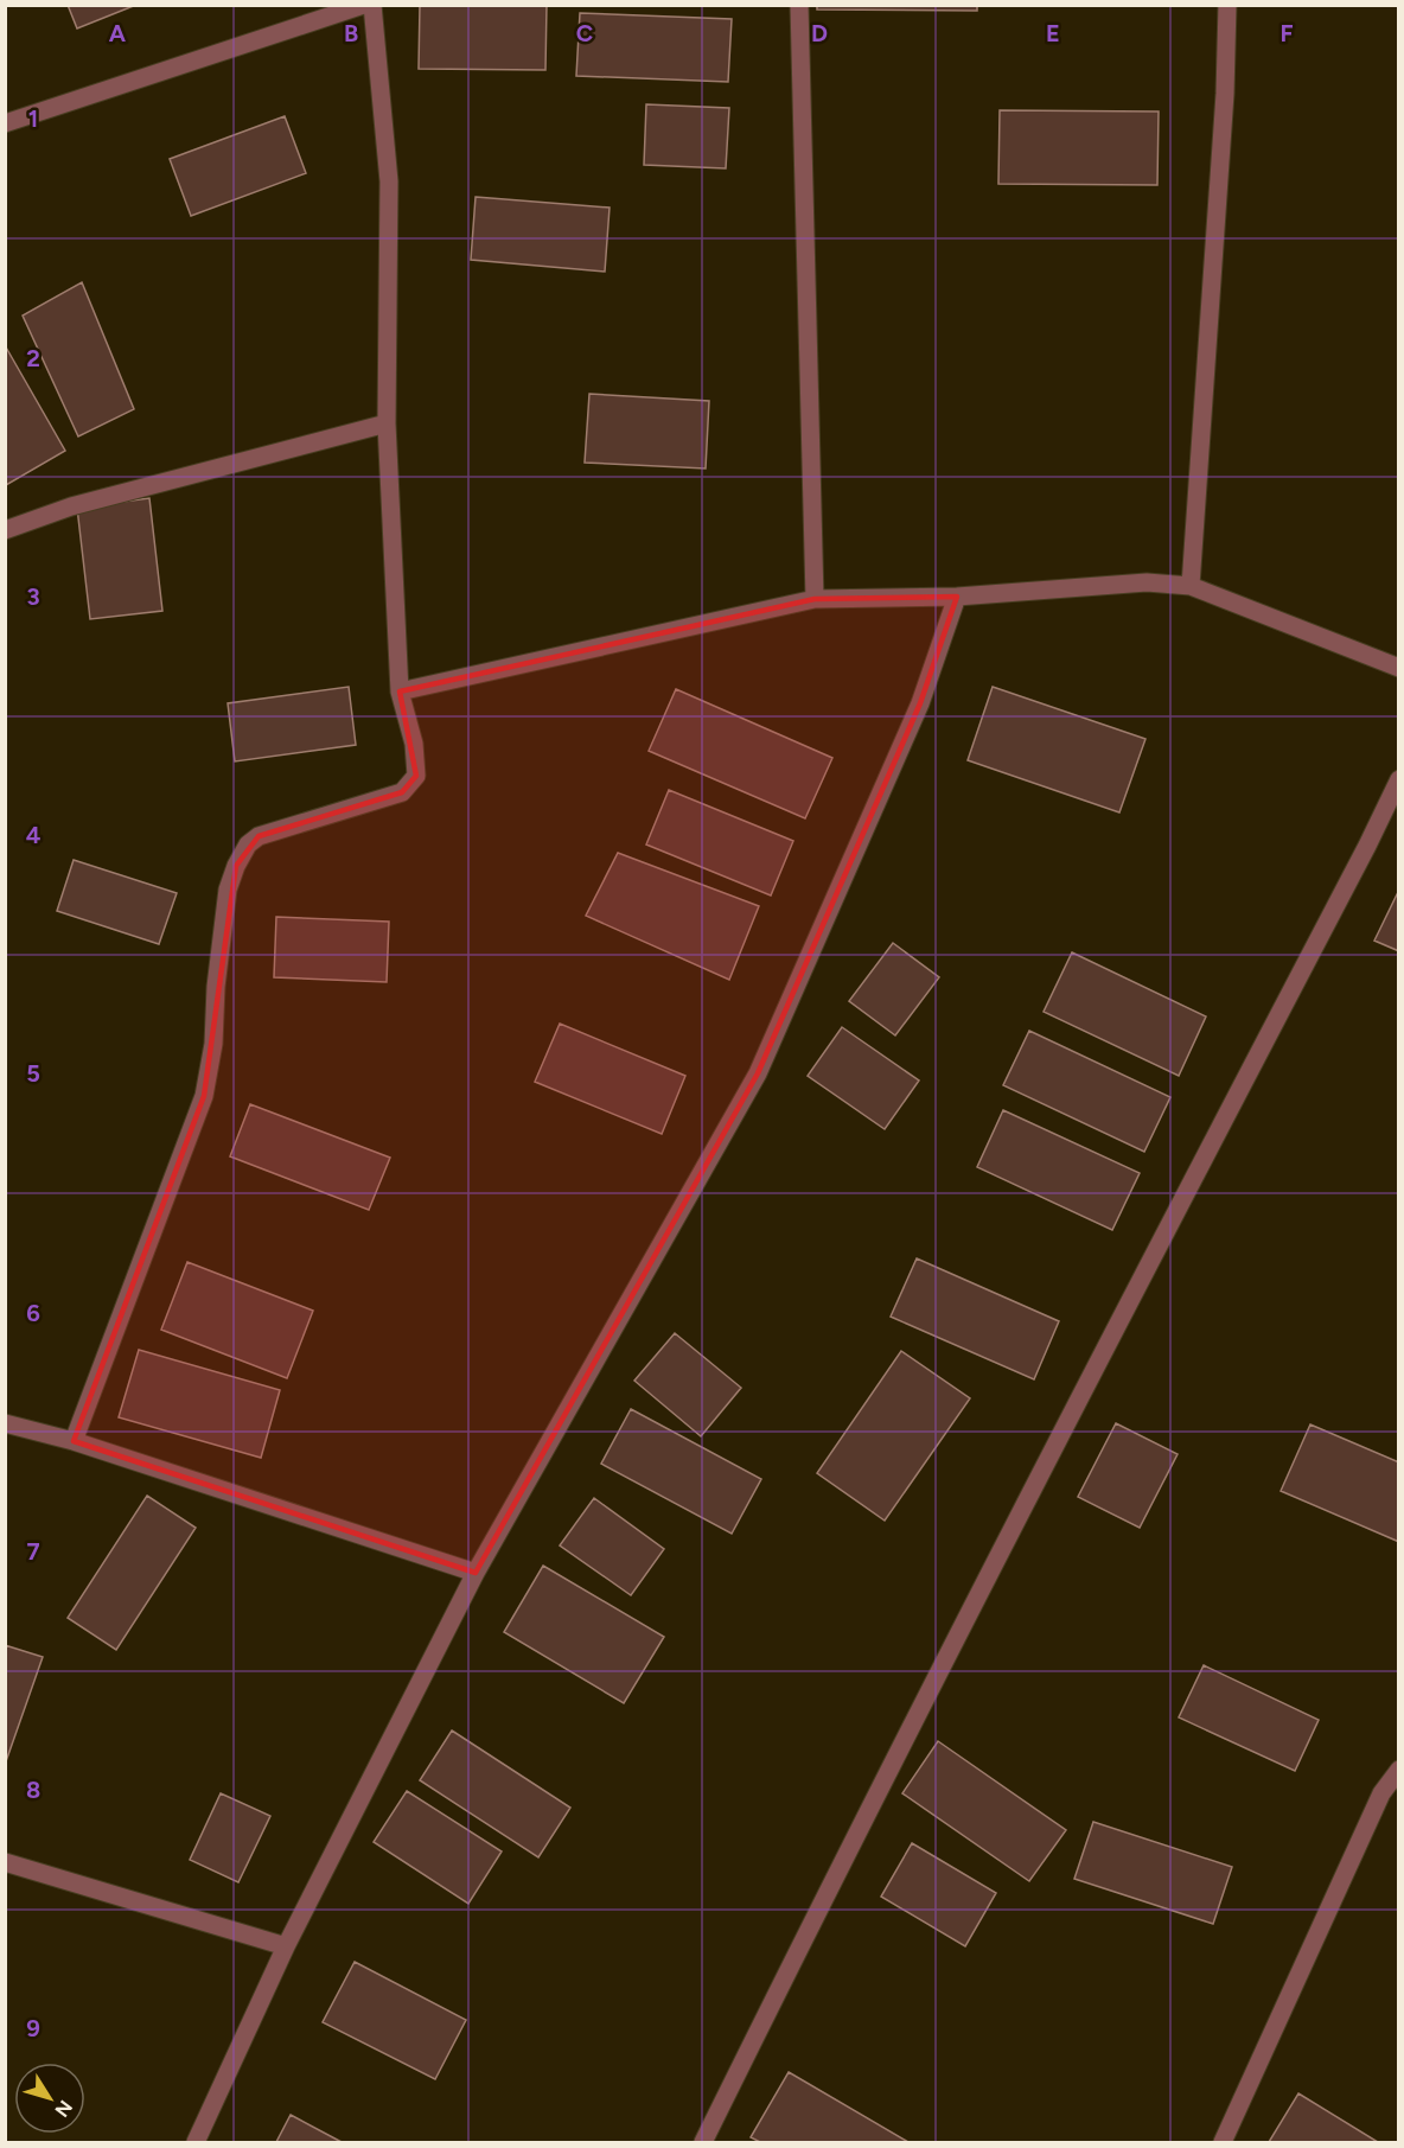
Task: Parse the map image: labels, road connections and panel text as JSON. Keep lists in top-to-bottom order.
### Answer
{
  "north": "bottom right",
  "grid": {
    "columns": [
      "A",
      "B",
      "C",
      "D",
      "E",
      "F"
    ],
    "rows": [
      "1",
      "2",
      "3",
      "4",
      "5",
      "6",
      "7",
      "8",
      "9"
    ]
  }
}
